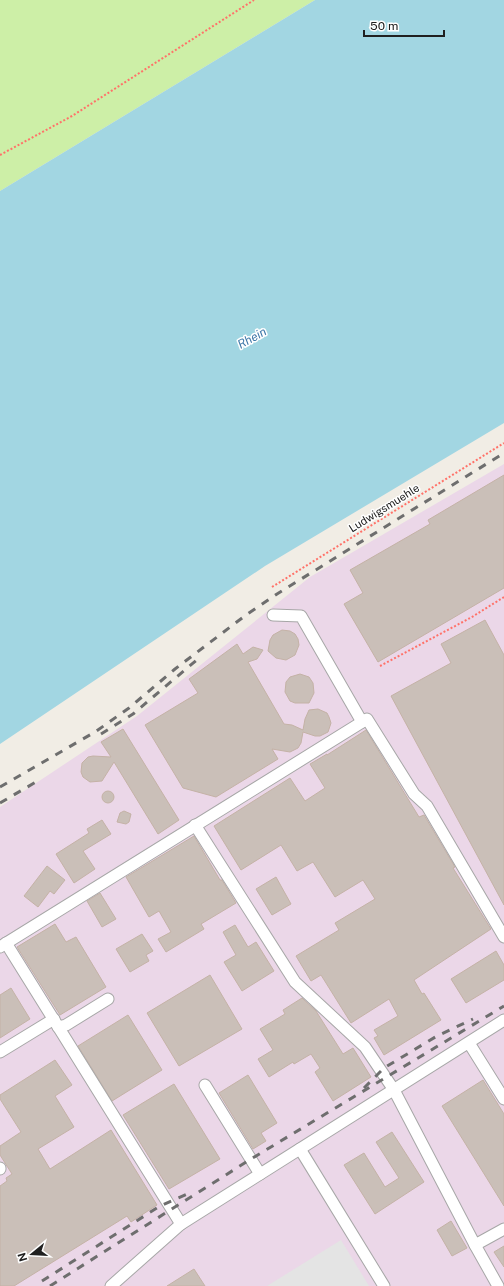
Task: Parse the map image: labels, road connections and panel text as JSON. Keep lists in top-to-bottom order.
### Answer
{
  "streets": {
    "path": ["Ludwigsmuehle"]
  },
  "water": ["Rhein"],
  "scale_bar": "50 m",
  "north": "left"
}
